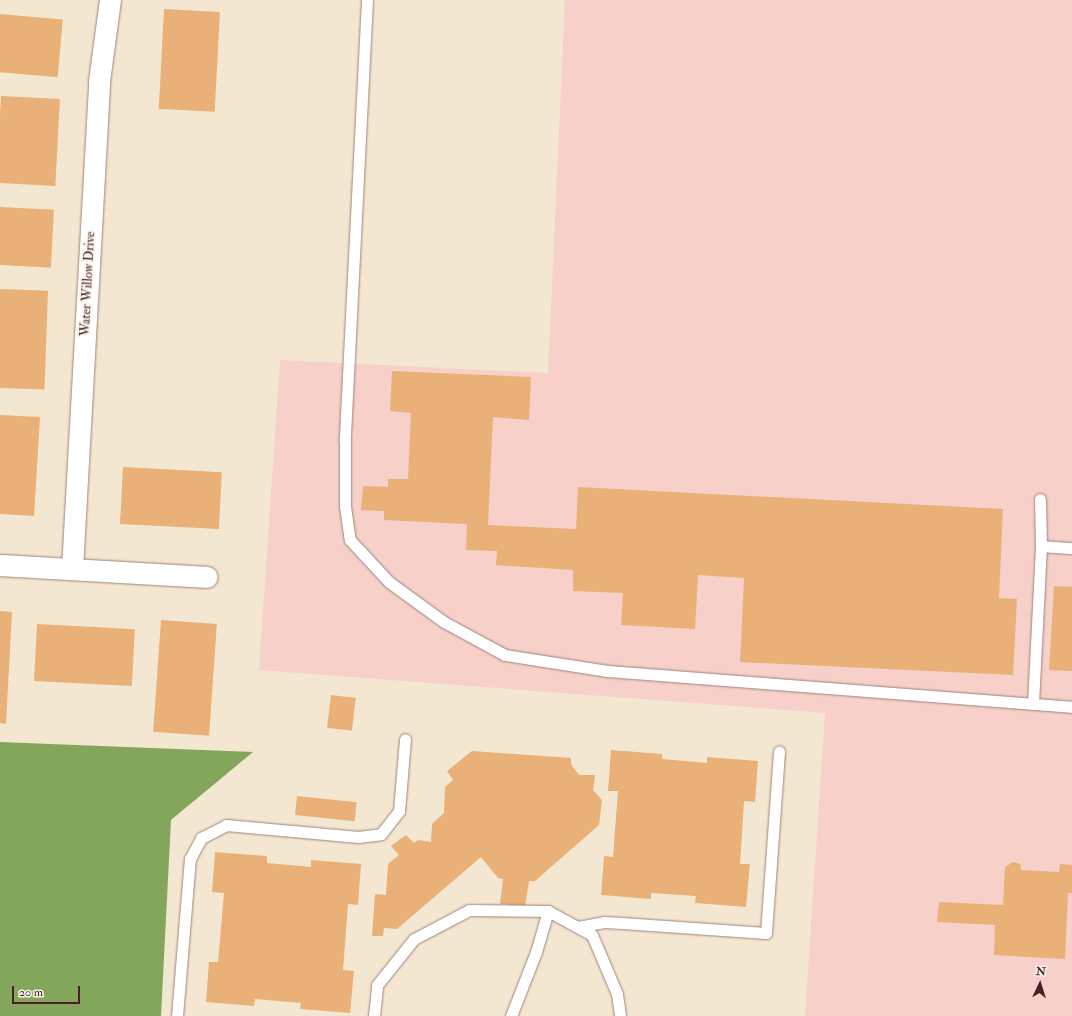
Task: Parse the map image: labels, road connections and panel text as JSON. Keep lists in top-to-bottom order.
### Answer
{
  "streets": {
    "street": ["Water Willow Drive"]
  },
  "scale_bar": "20 m",
  "north": "top"
}
